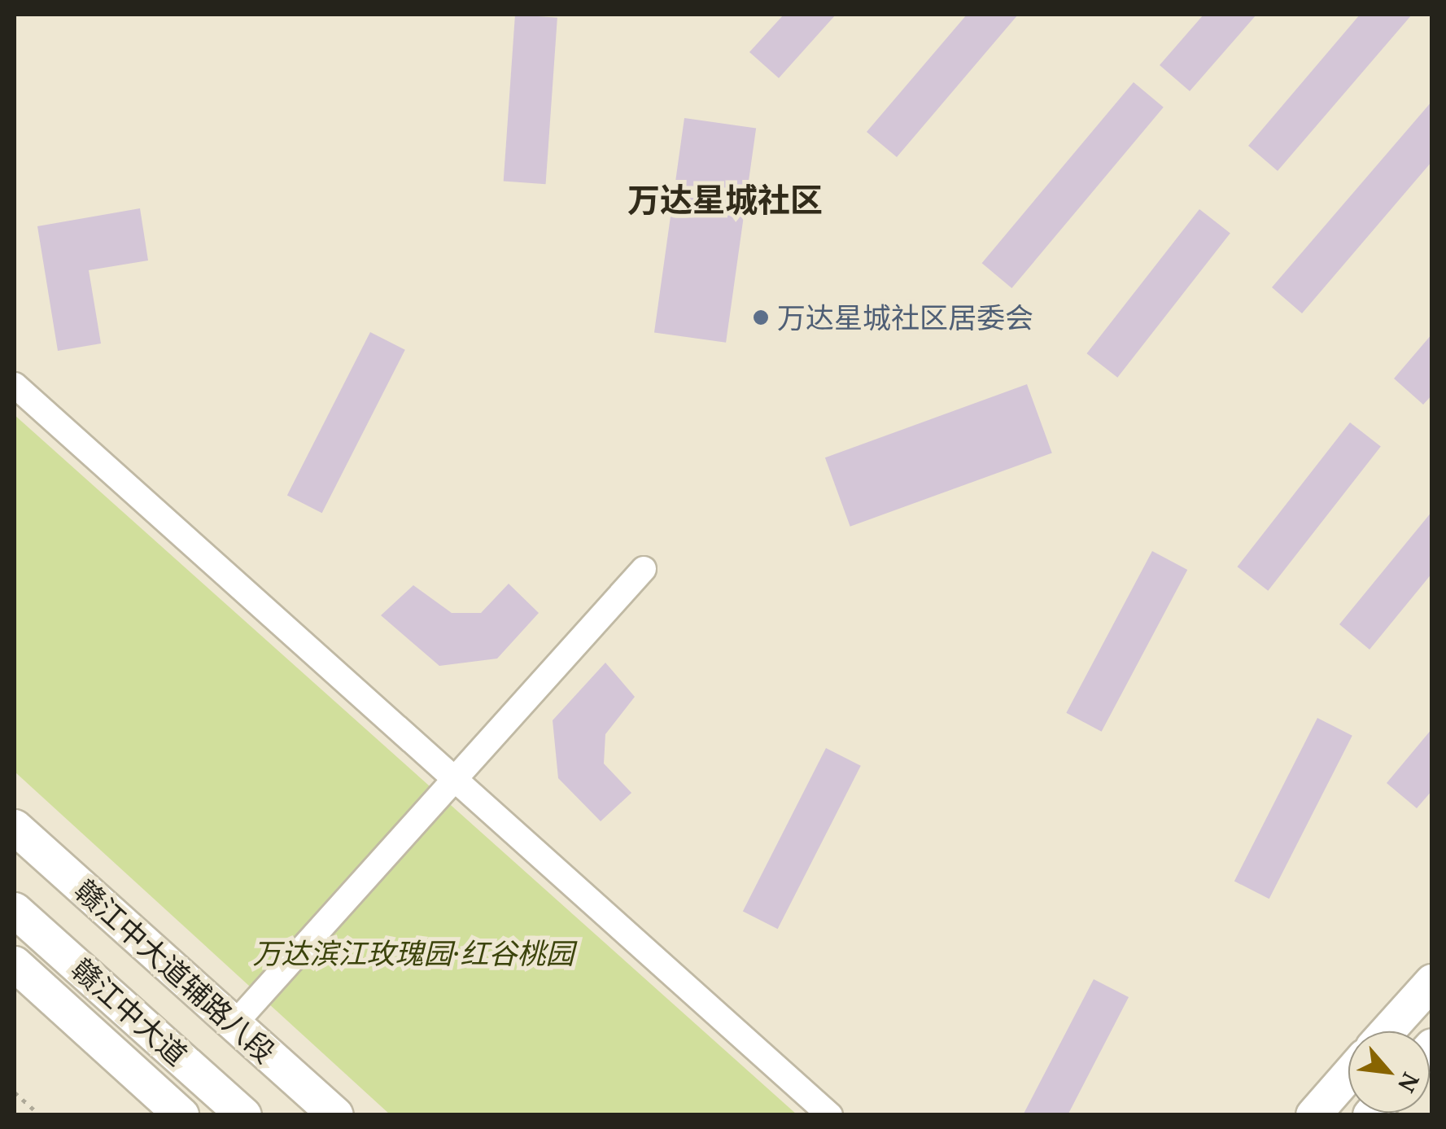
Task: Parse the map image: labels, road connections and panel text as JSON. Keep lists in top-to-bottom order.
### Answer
{
  "streets": {
    "main road": ["赣江中大道辅路八段", "赣江中大道"]
  },
  "districts": ["万达星城社区"],
  "parks": ["万达滨江玫瑰园·红谷桃园"],
  "places": ["万达星城社区居委会"],
  "north": "bottom right"
}
